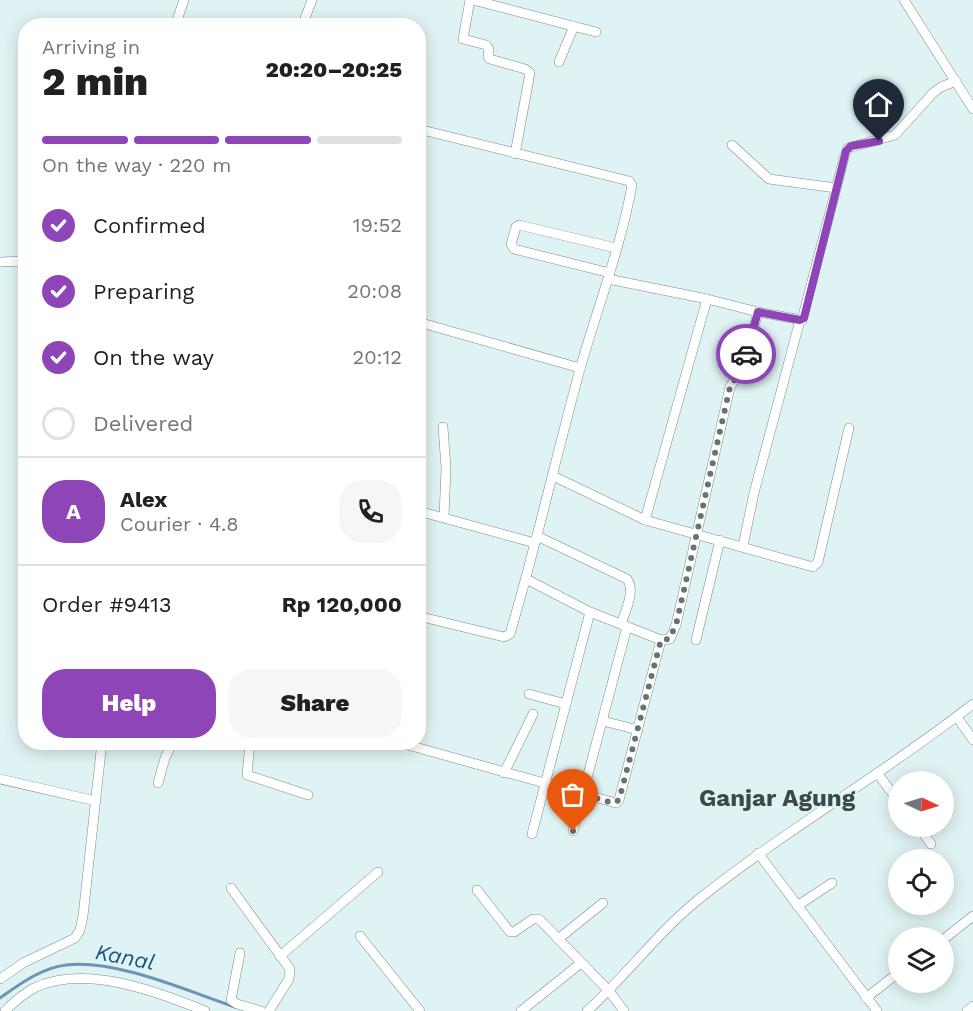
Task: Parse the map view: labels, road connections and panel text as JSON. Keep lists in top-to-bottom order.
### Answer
{
  "districts": ["Ganjar Agung"],
  "water": ["Kanal"],
  "north": "right",
  "page": {
    "heading": ["2 min", "Arriving in", "20:20–20:25"],
    "panel": [
      "Alex",
      "Courier · 4.8",
      "Order #9413",
      "Rp 120,000"
    ],
    "bar": "On the way · 220 m",
    "list": [
      ["Confirmed", "19:52"],
      ["Preparing", "20:08"],
      ["On the way", "20:12"],
      "Delivered"
    ],
    "round": "A",
    "buttons": ["Help", "Share"]
  }
}
